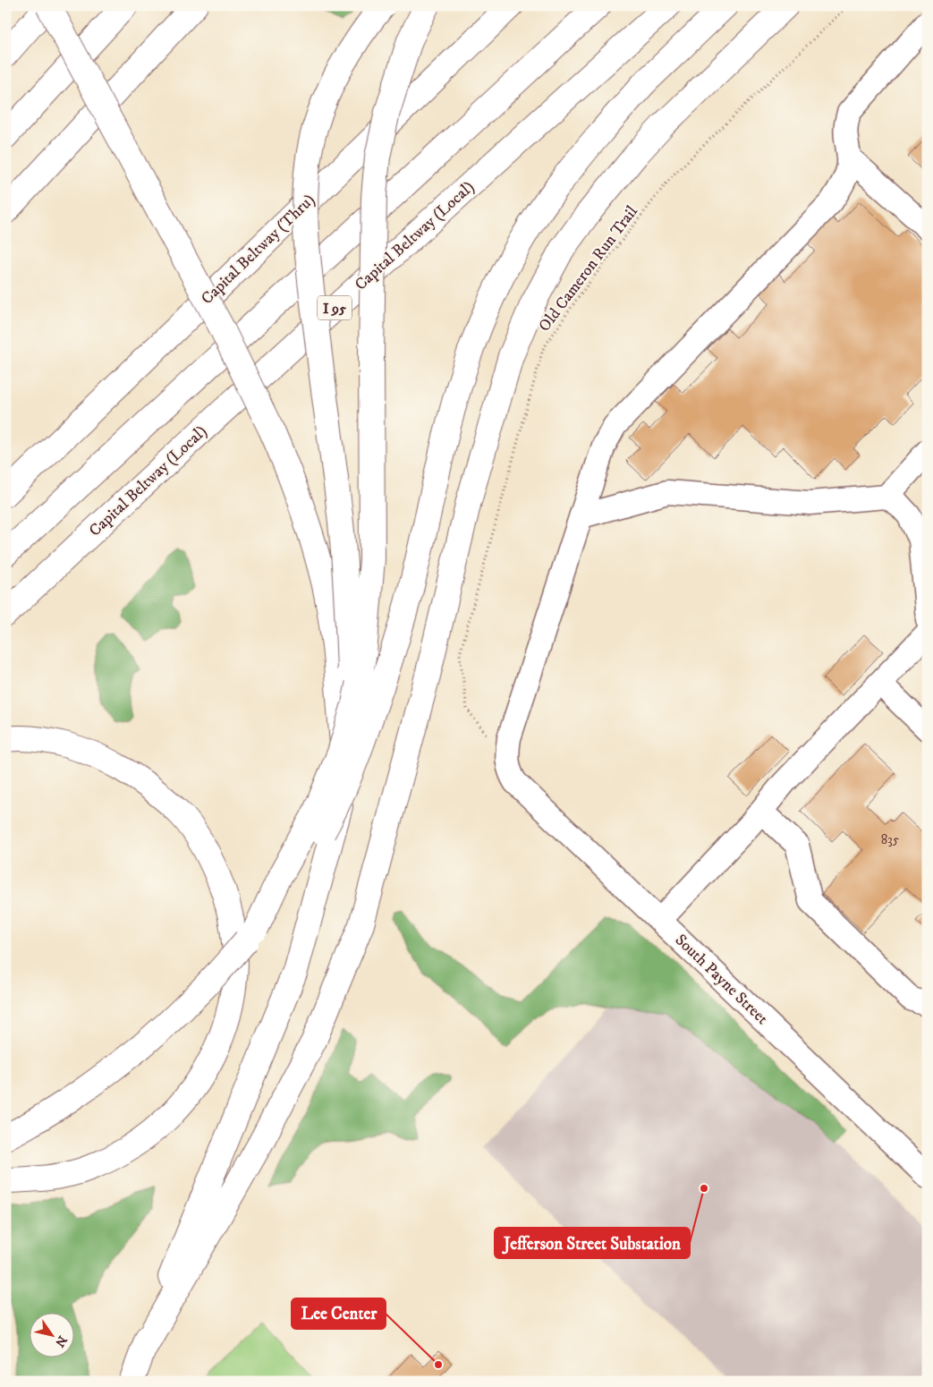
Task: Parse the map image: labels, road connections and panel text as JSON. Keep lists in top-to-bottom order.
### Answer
{
  "streets": {
    "highway": ["Capital Beltway (Local)", "Capital Beltway (Thru)", "I 95"],
    "street": ["South Payne Street"],
    "path": ["Old Cameron Run Trail"]
  },
  "crossings": [
    ["Old Cameron Run Trail", "South Payne Street"]
  ],
  "places": ["Jefferson Street Substation", "Lee Center"],
  "house_numbers": ["835"],
  "north": "bottom right"
}
